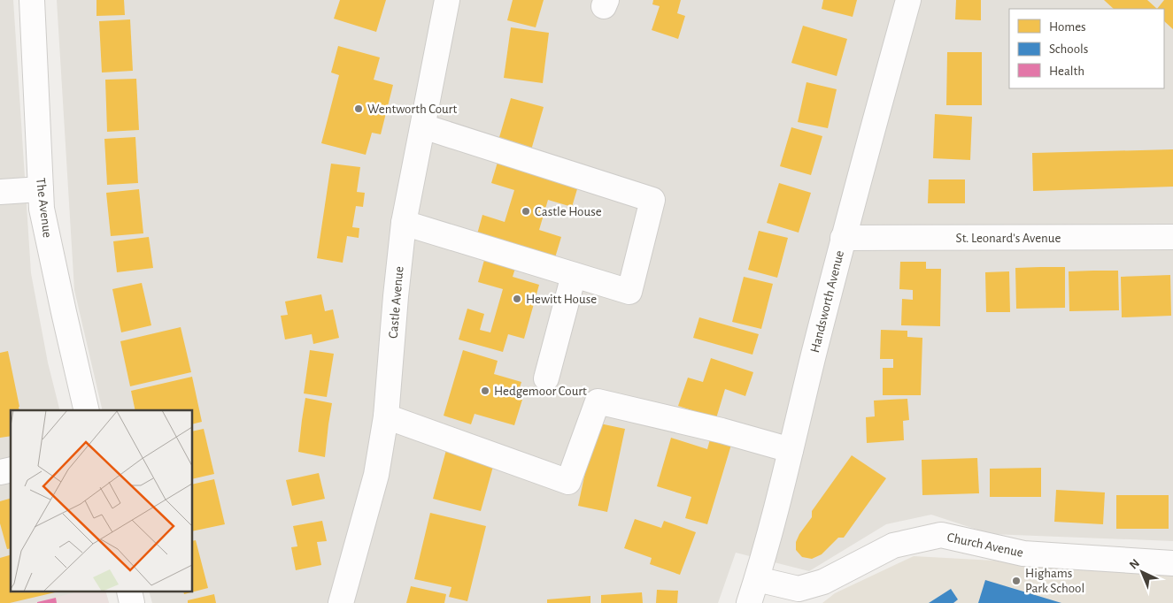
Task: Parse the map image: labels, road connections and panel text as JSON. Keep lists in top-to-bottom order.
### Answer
{
  "streets": {
    "street": [
      "The Avenue",
      "St. Leonard's Avenue",
      "Handsworth Avenue",
      "Castle Avenue",
      "Church Avenue"
    ]
  },
  "crossings": [
    ["St. Leonard's Avenue", "Handsworth Avenue"],
    ["Handsworth Avenue", "Church Avenue"]
  ],
  "places": [
    "Wentworth Court",
    "Castle House",
    "Hewitt House",
    "Hedgemoor Court",
    "Highams Park School"
  ],
  "legend": ["Homes", "Schools", "Health"],
  "north": "top left"
}
